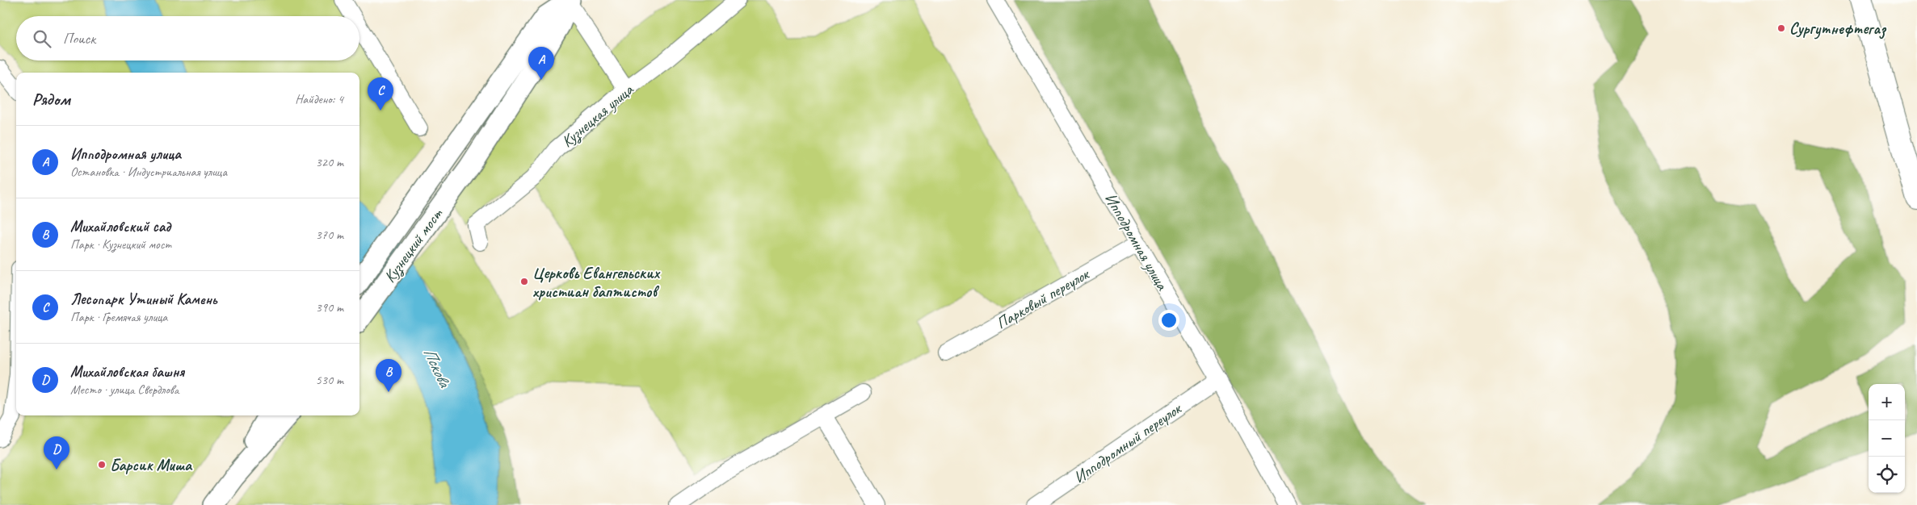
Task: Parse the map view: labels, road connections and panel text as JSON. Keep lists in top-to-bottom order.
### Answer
{
  "streets": {
    "street": [
      "Кузнецкая улица",
      "Ипподромная улица",
      "Кузнецкий мост",
      "Парковый переулок",
      "Ипподромный переулок"
    ]
  },
  "crossings": [
    ["Ипподромная улица", "Парковый переулок"],
    ["Ипподромная улица", "Ипподромный переулок"]
  ],
  "water": ["Пскова"],
  "places": ["Сургутнефтегаз", "Церковь Евангельских христиан баптистов", "Барсик Миша"],
  "page": {
    "search": "Поиск",
    "pins": [
      "A",
      "C",
      "B",
      "D"
    ],
    "heading": ["Рядом", "Найдено: 4"],
    "list": [
      {
        "mark": "A",
        "name": "Ипподромная улица",
        "note": "Остановка · Индустриальная улица",
        "value": "320 m"
      },
      {
        "mark": "B",
        "name": "Михайловский сад",
        "note": "Парк · Кузнецкий мост",
        "value": "370 m"
      },
      {
        "mark": "C",
        "name": "Лесопарк Утиный Камень",
        "note": "Парк · Гремячая улица",
        "value": "390 m"
      },
      {
        "mark": "D",
        "name": "Михайловская башня",
        "note": "Место · улица Свердлова",
        "value": "530 m"
      }
    ],
    "map_buttons": ["+", "−"]
  }
}
